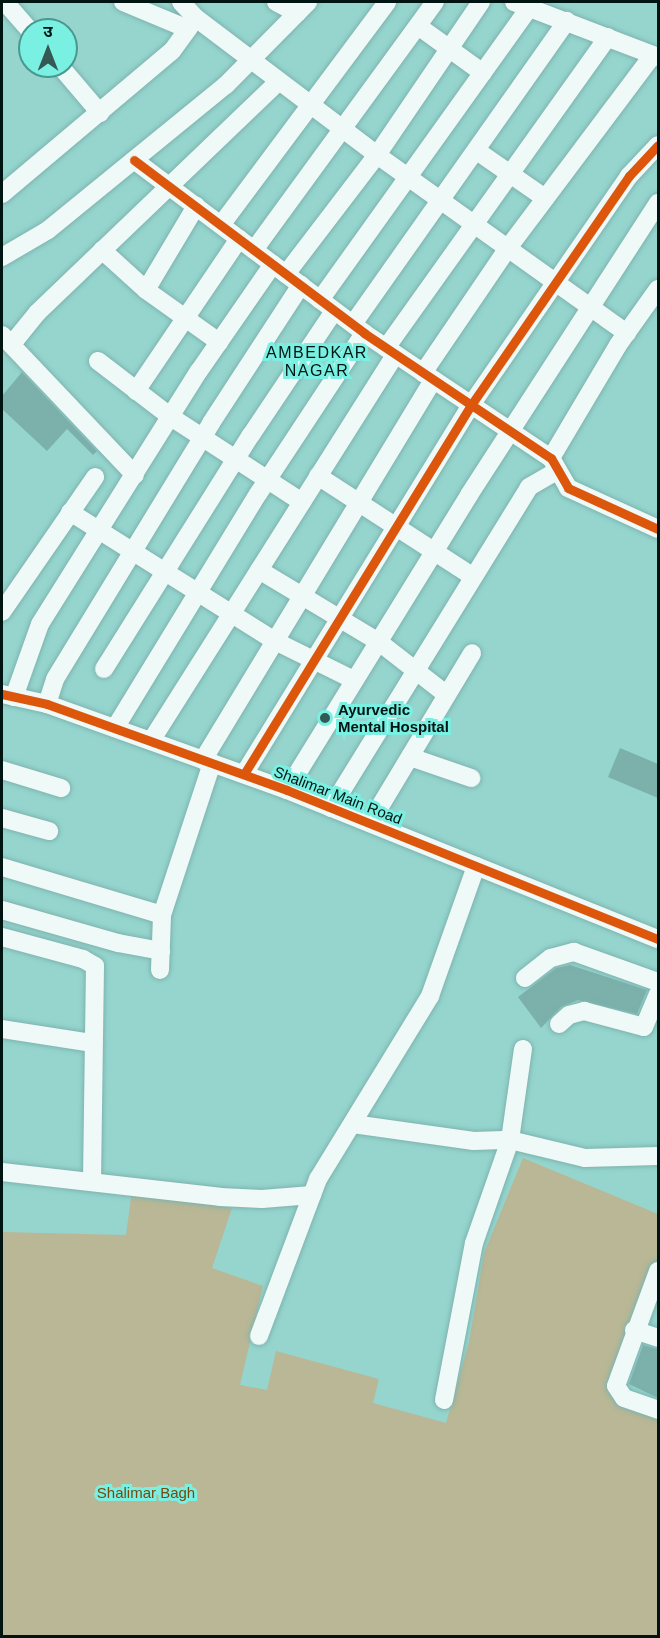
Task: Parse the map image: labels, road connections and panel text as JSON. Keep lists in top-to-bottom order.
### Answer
{
  "streets": {
    "street": ["Shalimar Main Road"]
  },
  "districts": ["AMBEDKAR NAGAR"],
  "parks": ["Shalimar Bagh"],
  "places": ["Ayurvedic Mental Hospital"],
  "north": "top"
}
